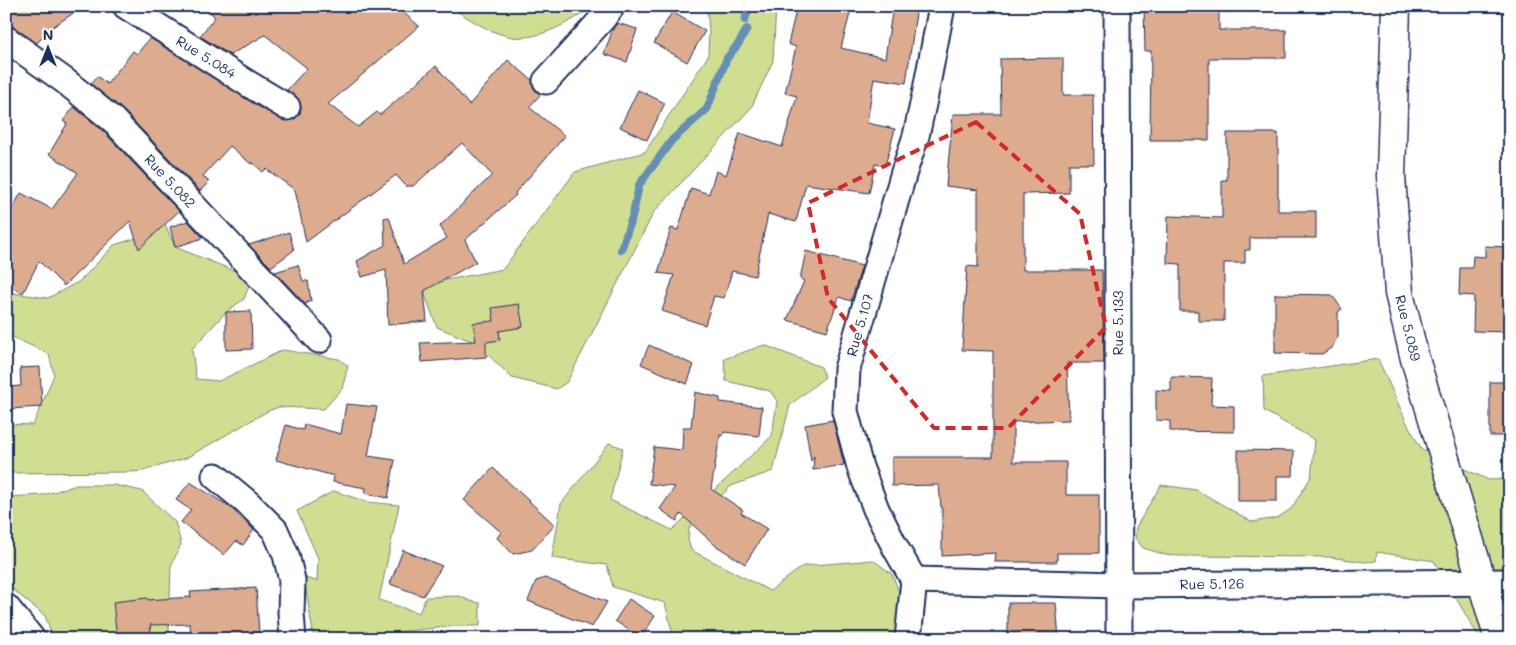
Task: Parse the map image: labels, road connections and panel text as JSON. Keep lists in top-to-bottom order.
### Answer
{
  "streets": {
    "street": [
      "Rue 5.084",
      "Rue 5.082",
      "Rue 5.133",
      "Rue 5.107",
      "Rue 5.089",
      "Rue 5.126"
    ]
  },
  "crossings": [
    ["Rue 5.133", "Rue 5.126"],
    ["Rue 5.107", "Rue 5.126"],
    ["Rue 5.089", "Rue 5.126"]
  ],
  "north": "top"
}
